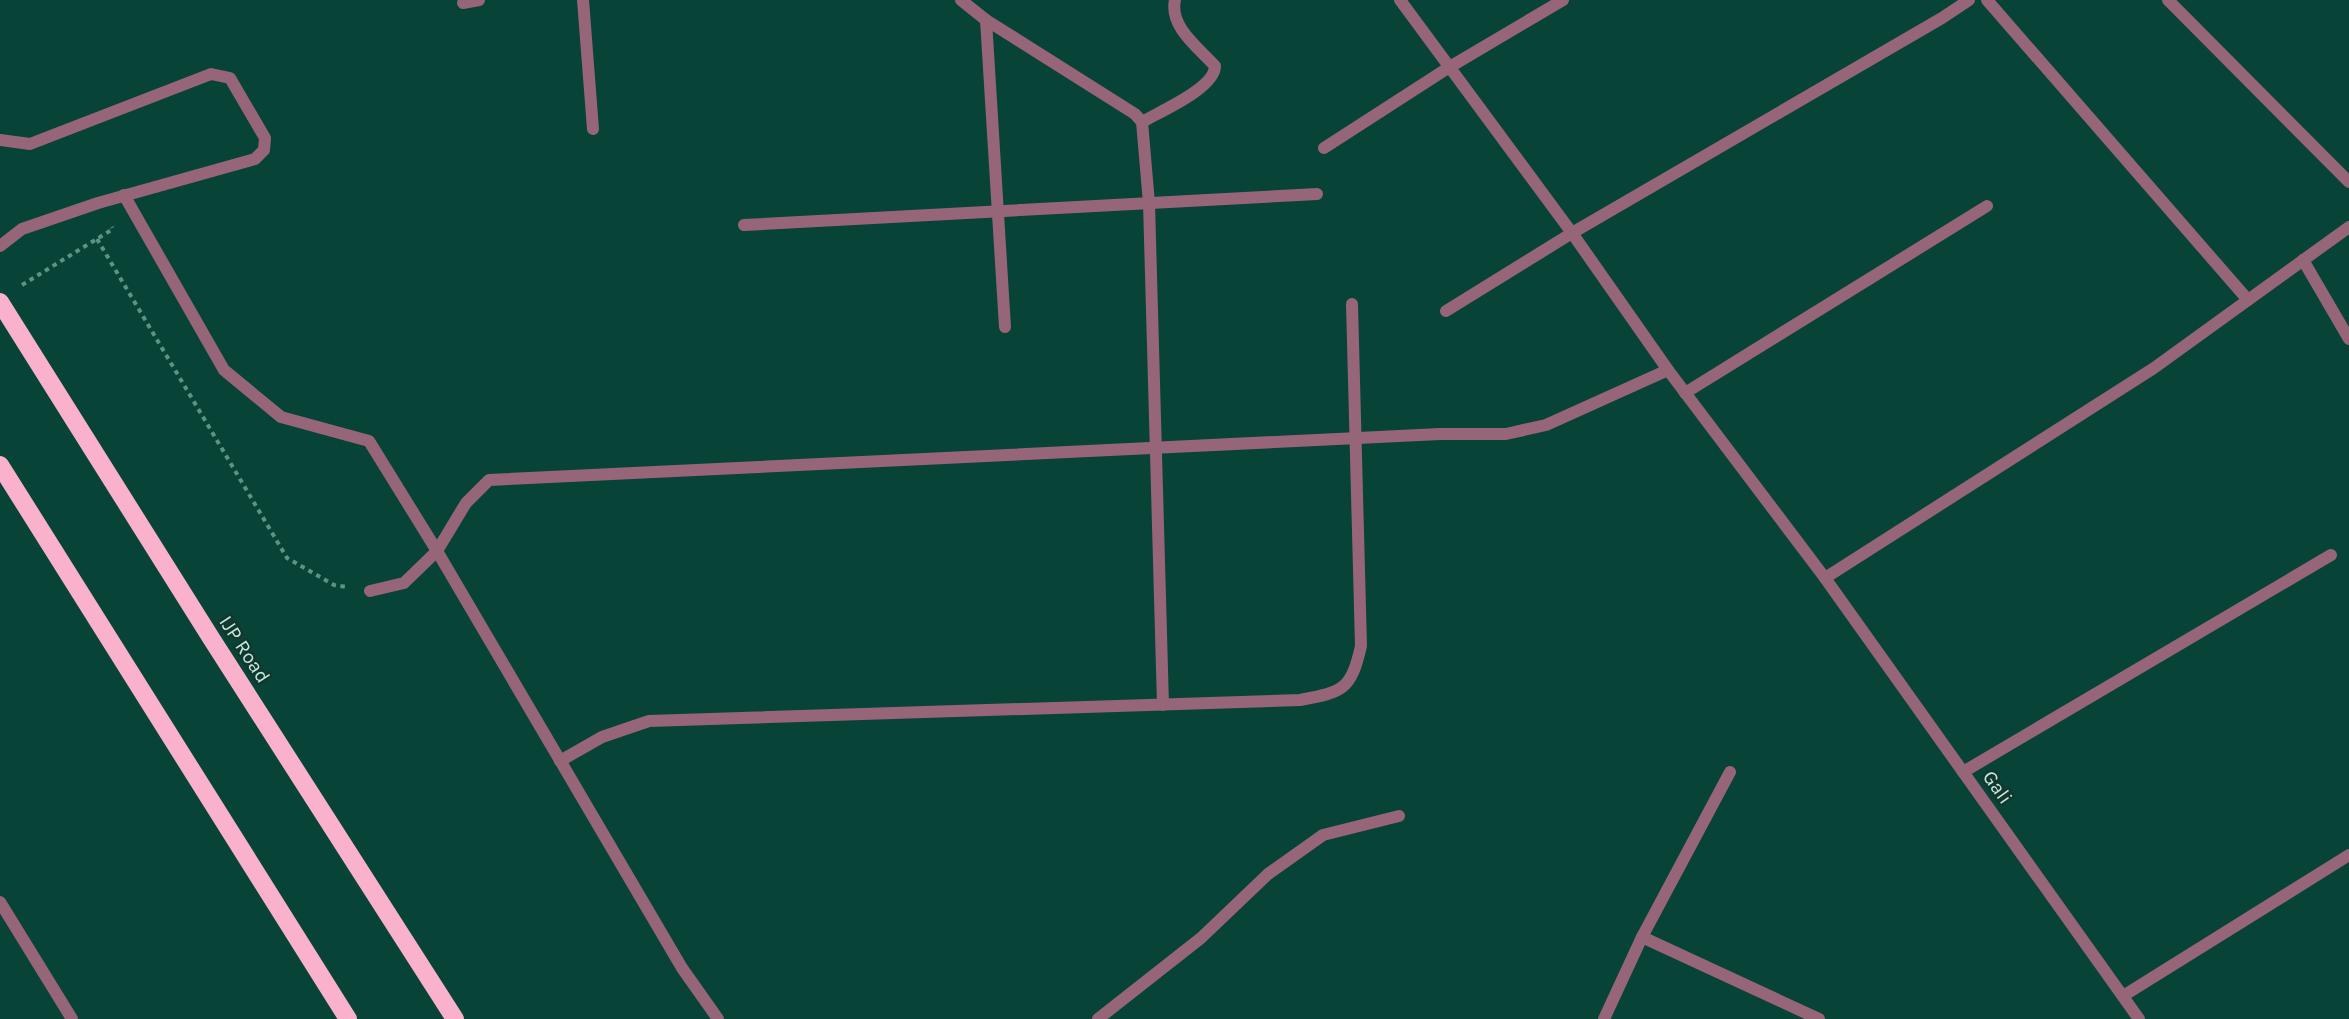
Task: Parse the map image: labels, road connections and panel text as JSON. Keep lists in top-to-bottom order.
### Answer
{
  "streets": {
    "highway": ["IJP Road"],
    "street": ["Gali"]
  }
}
